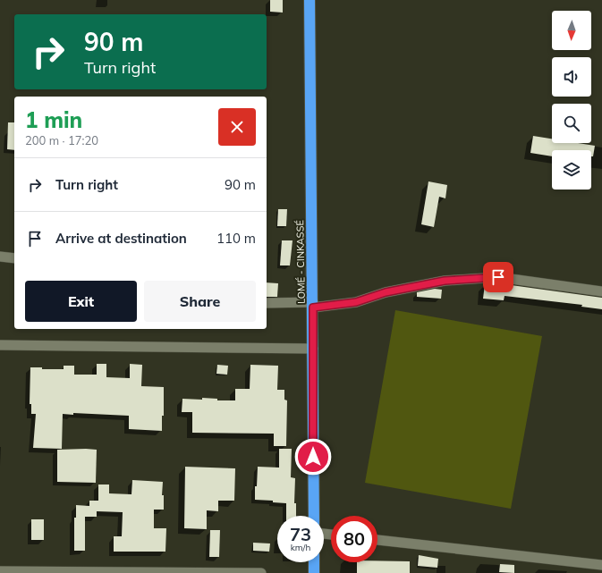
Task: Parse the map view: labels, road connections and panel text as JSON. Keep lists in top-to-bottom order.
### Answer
{
  "streets": {
    "highway": ["LOMÉ - CINKASSÉ"]
  },
  "north": "bottom",
  "page": {
    "turn": ["90 m", "Turn right"],
    "heading": ["1 min", "200 m · 17:20"],
    "list": [
      {
        "name": "Turn right",
        "value": "90 m"
      },
      {
        "name": "Arrive at destination",
        "value": "110 m"
      }
    ],
    "buttons": ["Exit", "Share"],
    "speed": "73 km/h",
    "limit": "80"
  }
}
